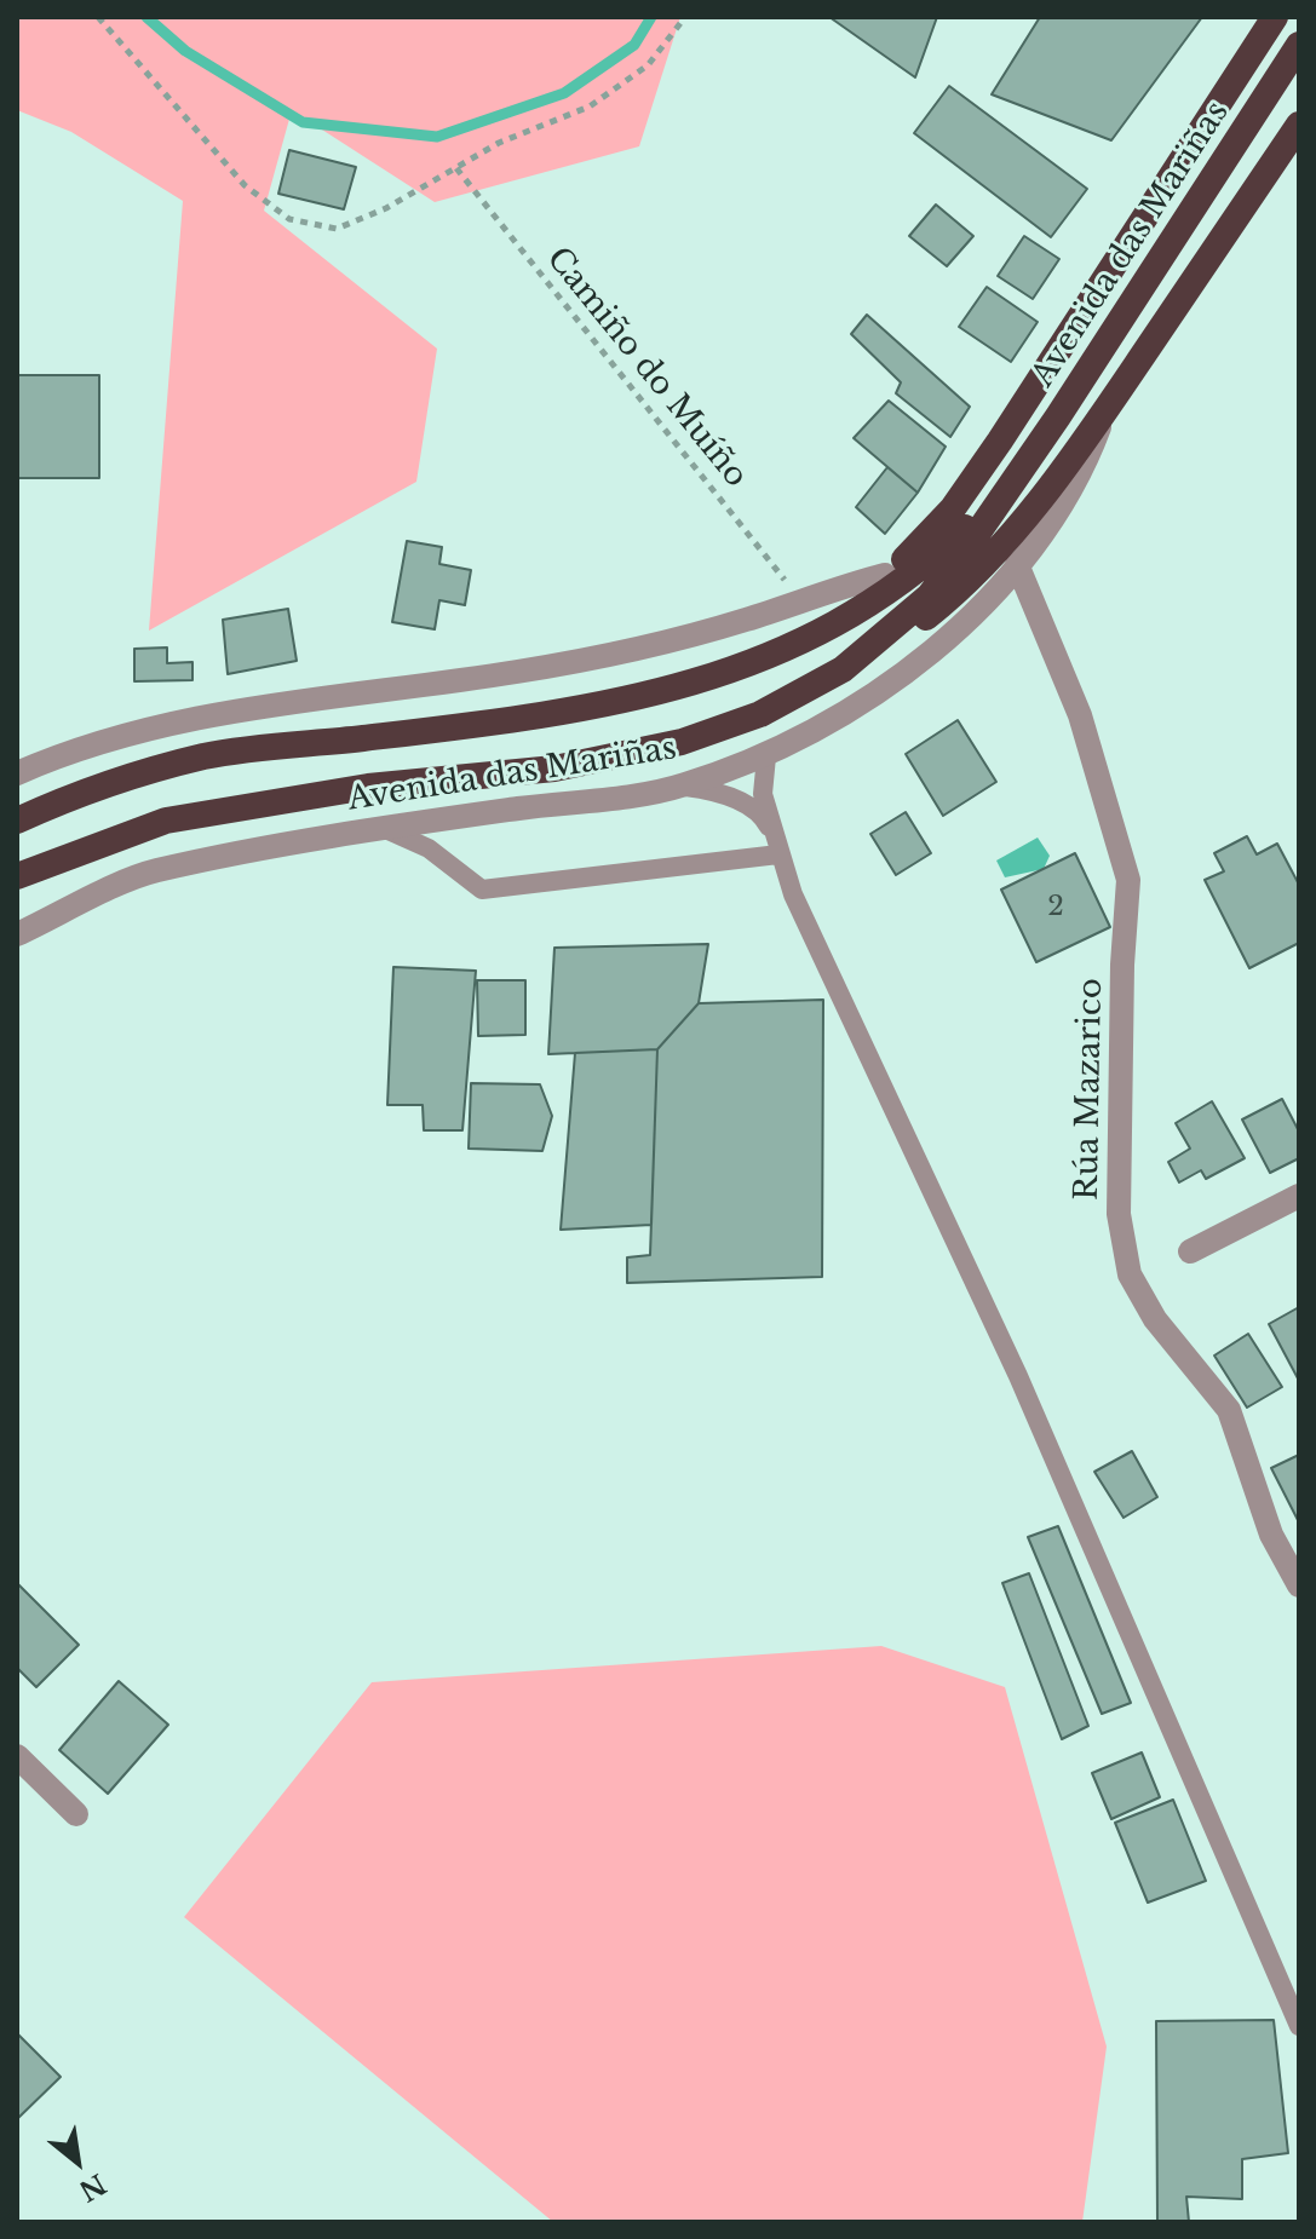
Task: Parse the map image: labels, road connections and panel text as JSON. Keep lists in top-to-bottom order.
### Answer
{
  "streets": {
    "highway": ["Avenida das Mariñas"],
    "street": ["Rúa Mazarico"],
    "path": ["Camiño do Muíño"]
  },
  "crossings": [
    ["Avenida das Mariñas", "Rúa Mazarico"]
  ],
  "house_numbers": ["2"],
  "north": "bottom right"
}
